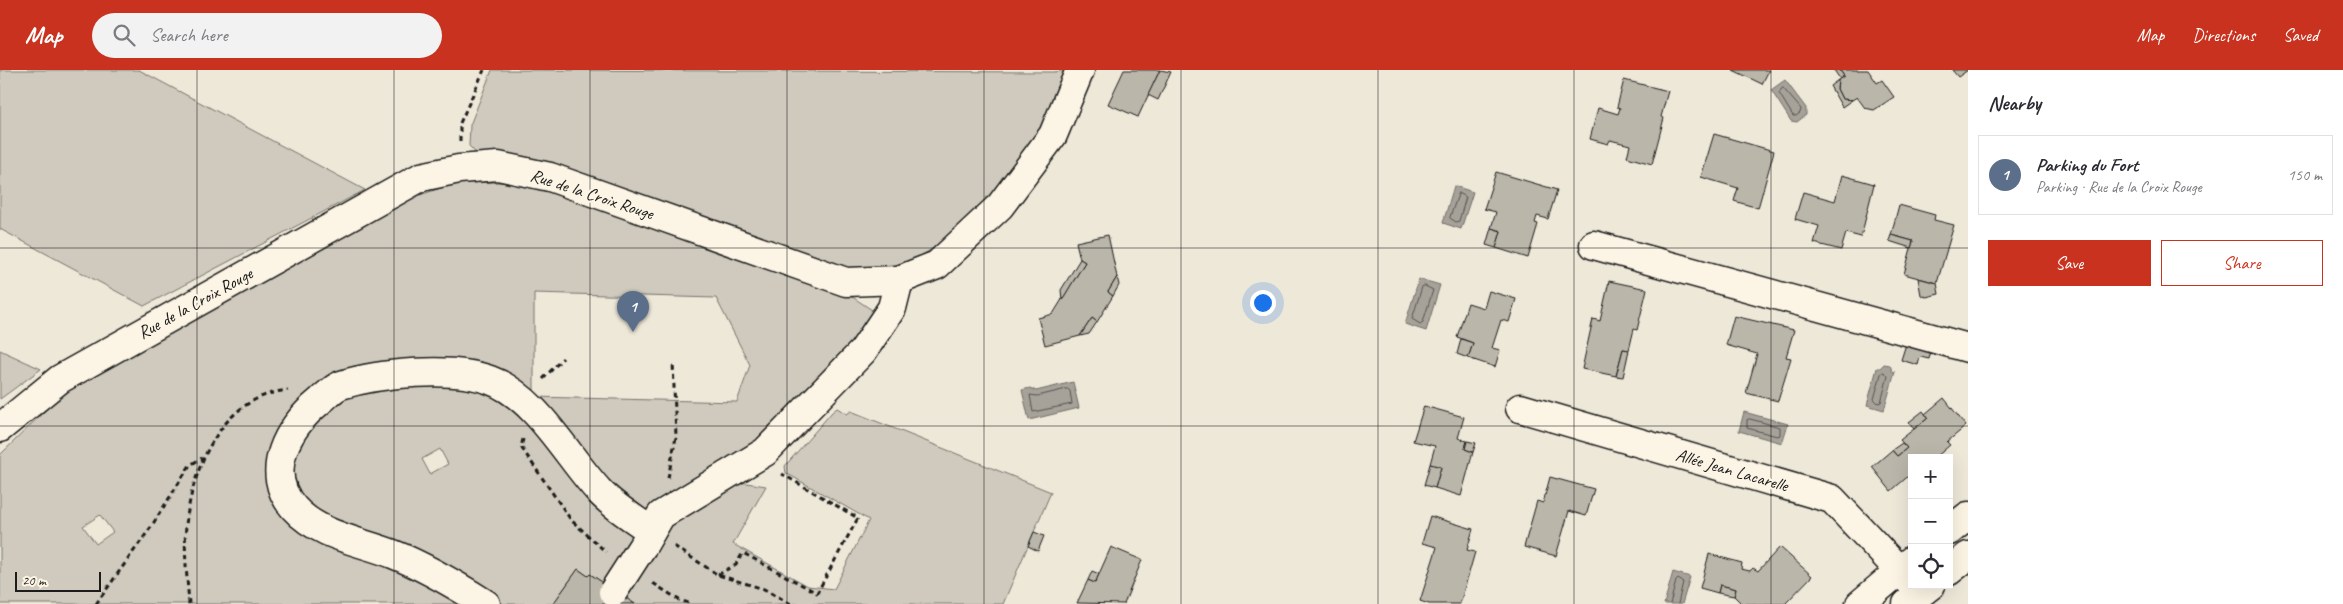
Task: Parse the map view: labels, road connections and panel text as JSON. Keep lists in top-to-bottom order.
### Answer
{
  "streets": {
    "street": ["Rue de la Croix Rouge", "Allée Jean Lacarelle"]
  },
  "scale_bar": "20 m",
  "page": {
    "header": "Map",
    "search": "Search here",
    "nav": ["Map", "Directions", "Saved"],
    "heading": "Nearby",
    "list": [
      {
        "mark": "1",
        "name": "Parking du Fort",
        "note": "Parking · Rue de la Croix Rouge",
        "value": "150 m"
      }
    ],
    "buttons": ["Save", "Share"],
    "pins": "1",
    "map_buttons": ["+", "−"],
    "scale": "20 m"
  }
}
